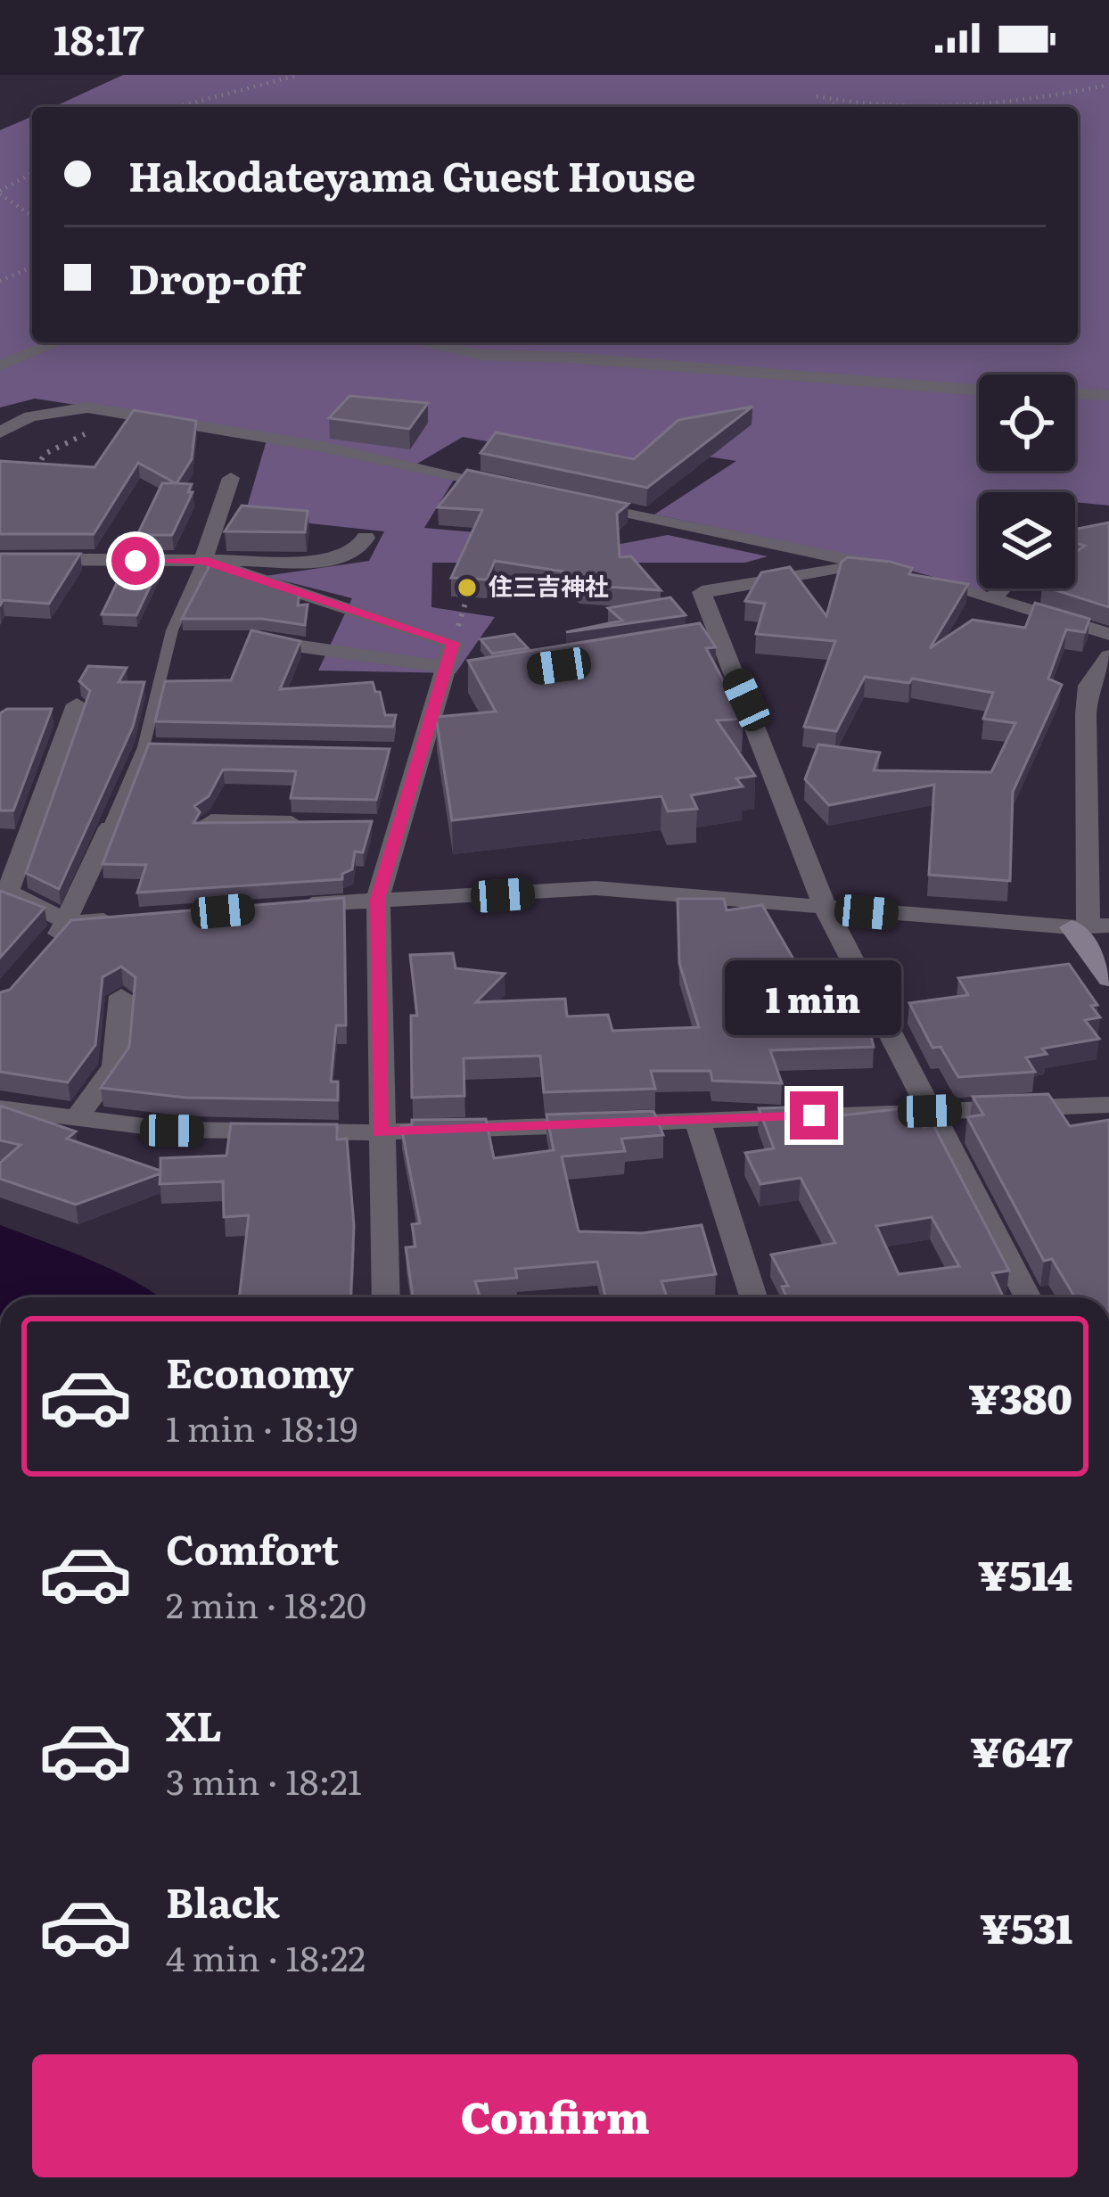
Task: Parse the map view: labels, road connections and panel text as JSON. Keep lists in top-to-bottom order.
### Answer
{
  "places": ["住三吉神社"],
  "page": {
    "status": "18:17",
    "banner": ["Hakodateyama Guest House", "Drop-off"],
    "bubble": "1 min",
    "list": [
      {
        "name": "Economy",
        "note": "1 min · 18:19",
        "value": "¥380"
      },
      {
        "name": "Comfort",
        "note": "2 min · 18:20",
        "value": "¥514"
      },
      {
        "name": "XL",
        "note": "3 min · 18:21",
        "value": "¥647"
      },
      {
        "name": "Black",
        "note": "4 min · 18:22",
        "value": "¥531"
      }
    ],
    "buttons": "Confirm"
  }
}
